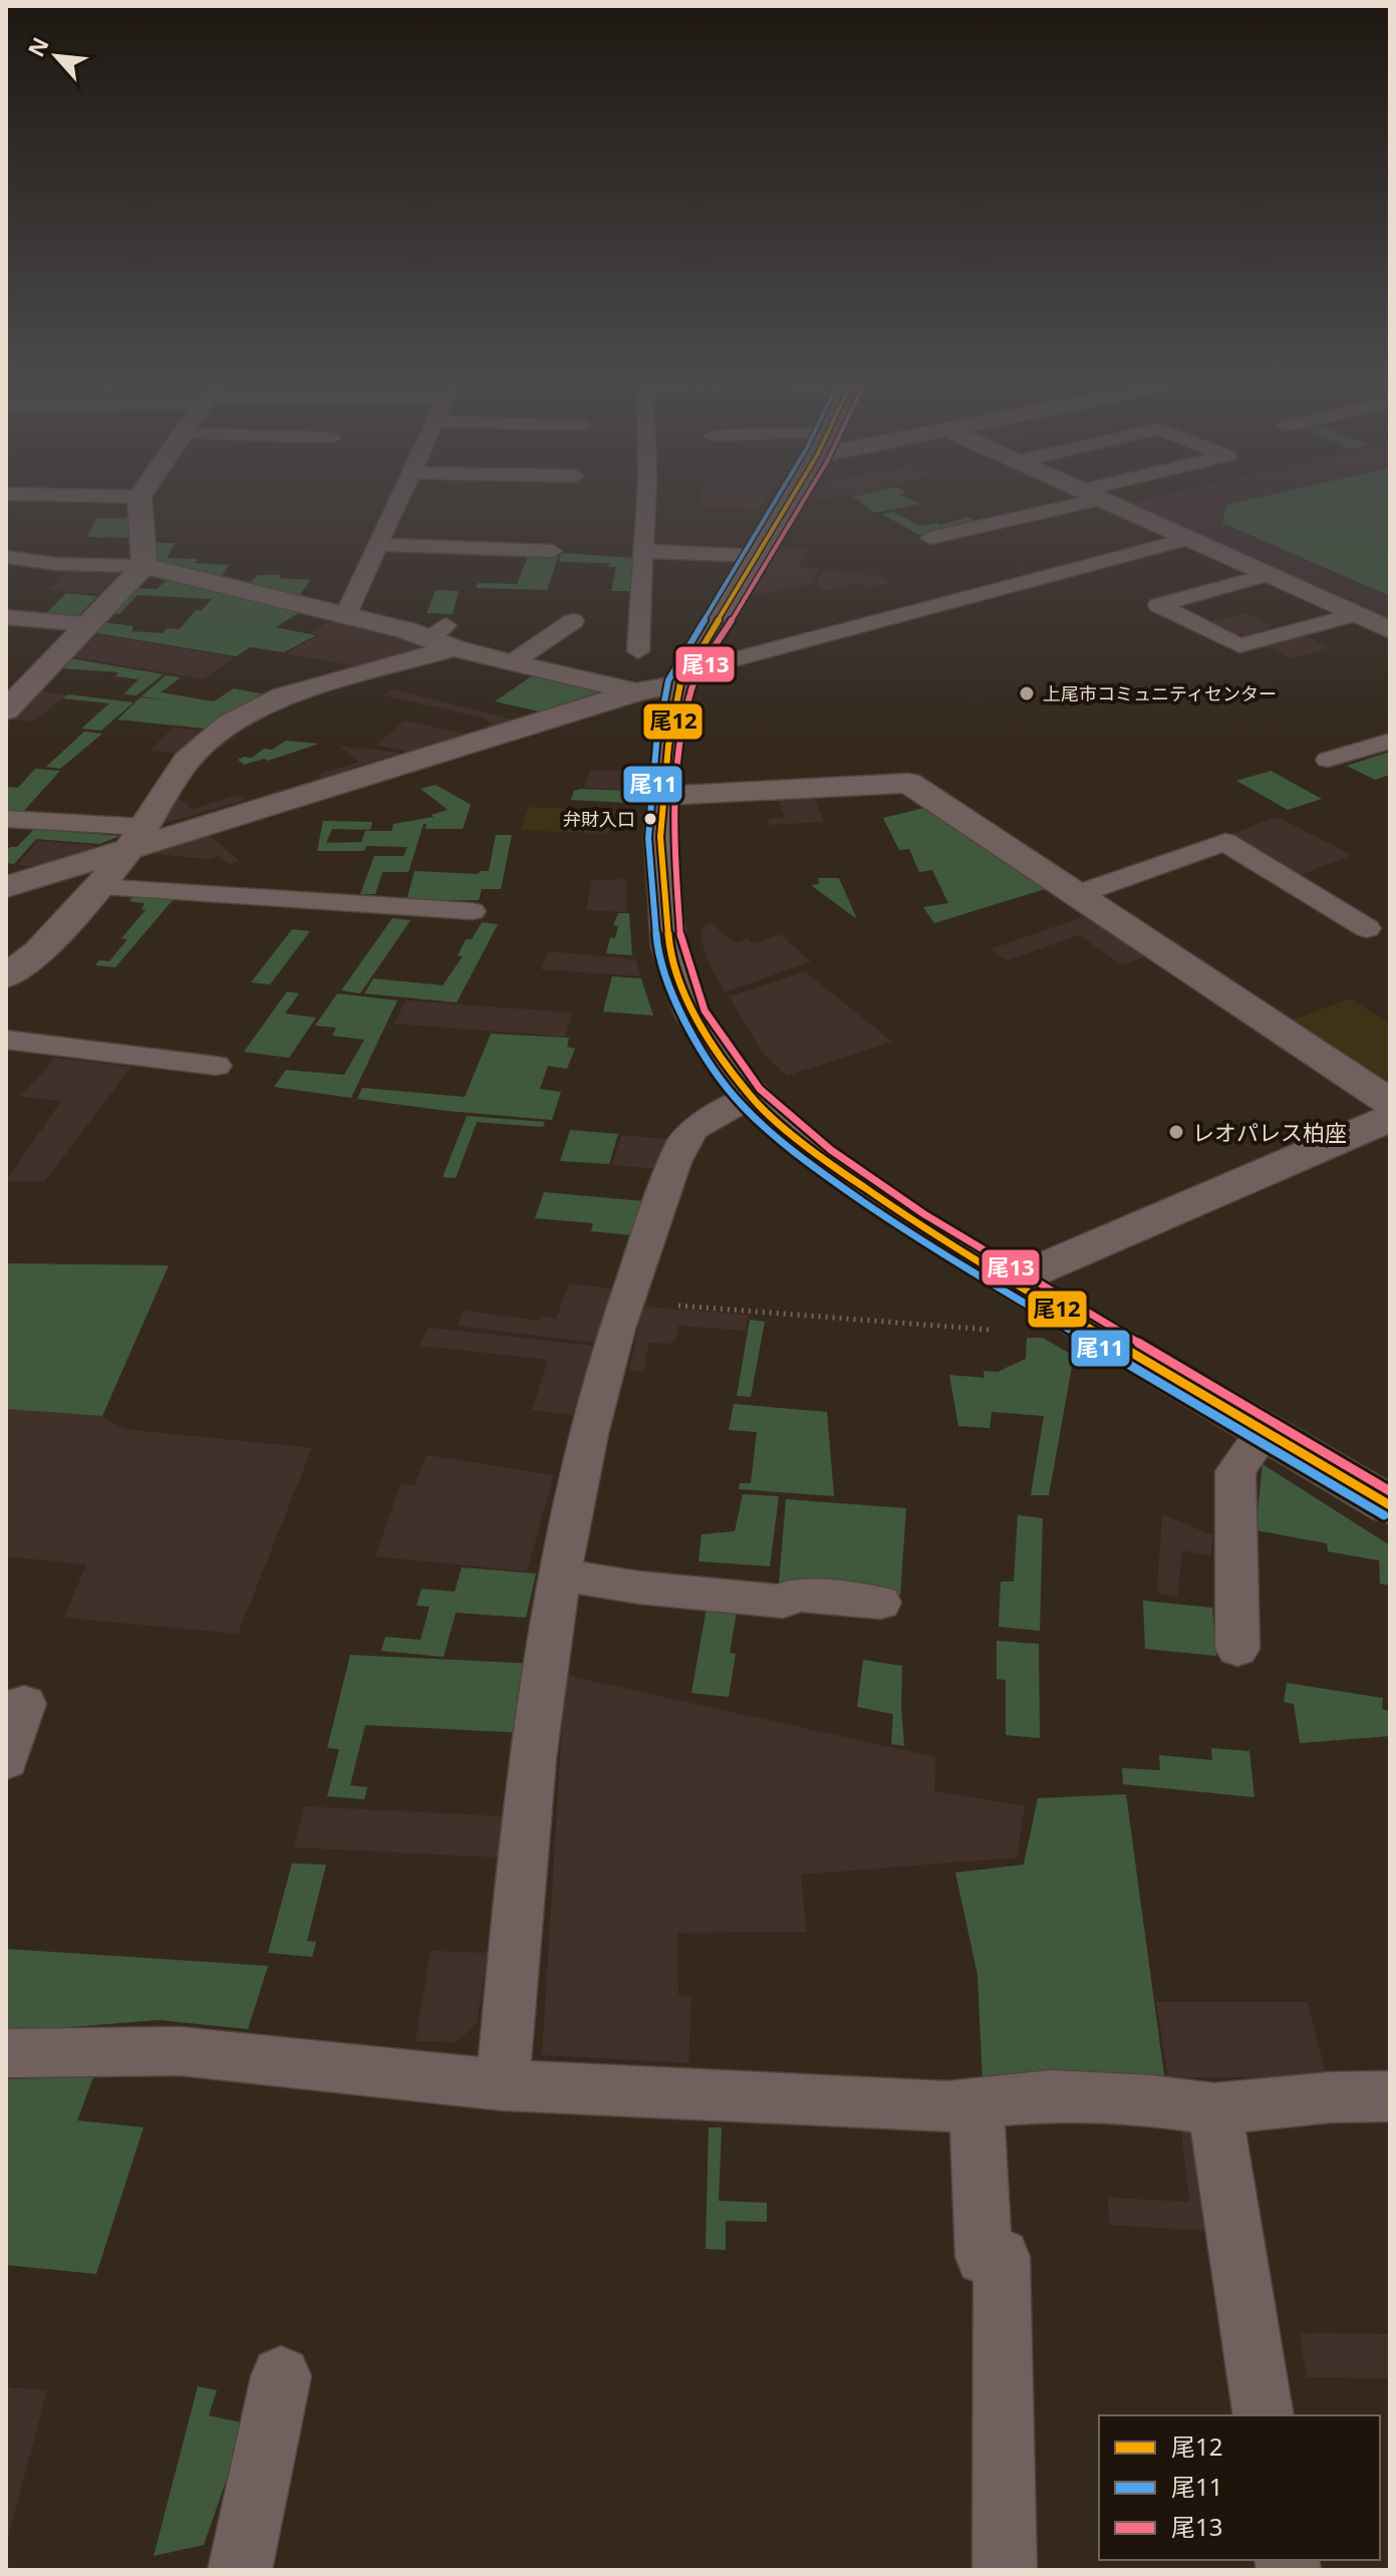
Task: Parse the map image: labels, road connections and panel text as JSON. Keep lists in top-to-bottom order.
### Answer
{
  "places": ["上尾市コミュニティセンター", "弁財入口", "レオパレス柏座"],
  "lines": ["transit line 尾12", "transit line 尾11", "transit line 尾13"],
  "legend": ["尾12", "尾11", "尾13"],
  "north": "top left"
}
